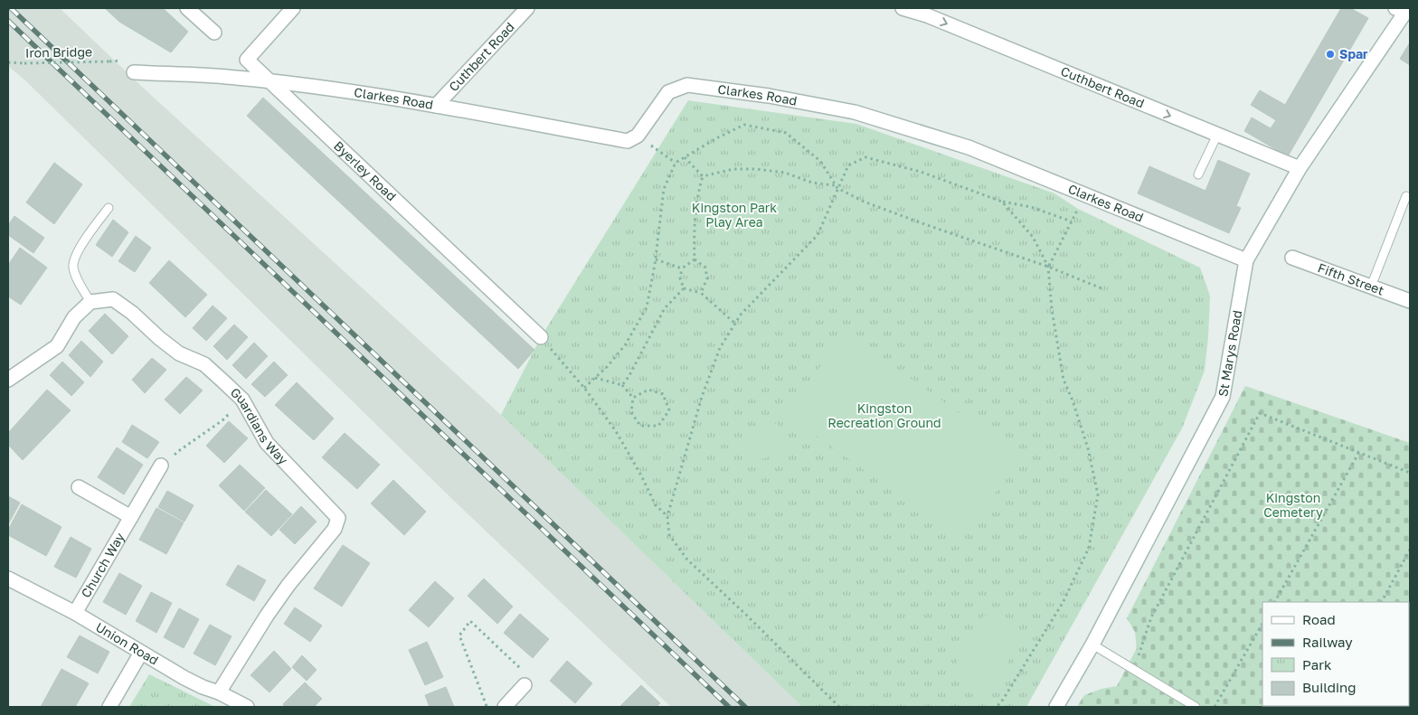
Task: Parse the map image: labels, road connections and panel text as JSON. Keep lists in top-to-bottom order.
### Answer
{
  "streets": {
    "street": [
      "Cuthbert Road",
      "Clarkes Road",
      "Byerley Road",
      "Fifth Street",
      "St Marys Road",
      "Guardians Way",
      "Church Way",
      "Union Road"
    ],
    "path": ["Iron Bridge"]
  },
  "crossings": [
    ["Cuthbert Road", "Clarkes Road"],
    ["Cuthbert Road", "St Marys Road"],
    ["Clarkes Road", "Byerley Road"],
    ["Clarkes Road", "St Marys Road"],
    ["Guardians Way", "Union Road"],
    ["Church Way", "Union Road"]
  ],
  "one_way": ["Cuthbert Road"],
  "parks": ["Kingston Park Play Area", "Kingston Recreation Ground", "Kingston Cemetery"],
  "places": ["Spar"],
  "legend": [
    "Road",
    "Railway",
    "Park",
    "Building"
  ]
}
